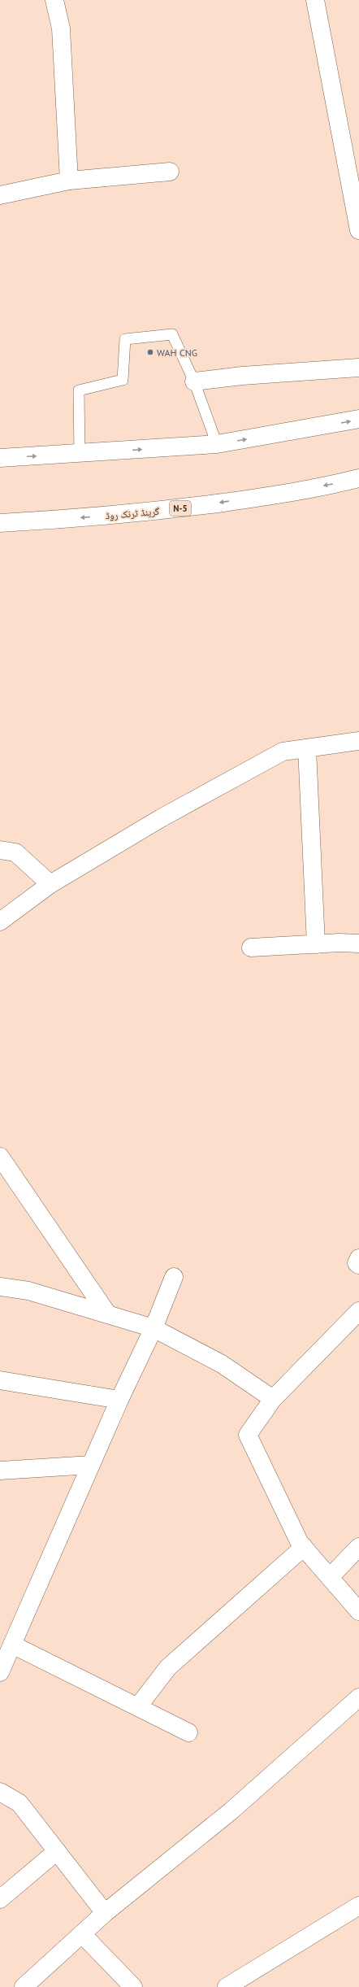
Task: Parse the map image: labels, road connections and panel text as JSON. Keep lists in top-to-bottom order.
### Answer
{
  "streets": {
    "main road": ["N-5", "گرینڈ ٹرنک روڈ"]
  },
  "places": ["WAH CNG"]
}
